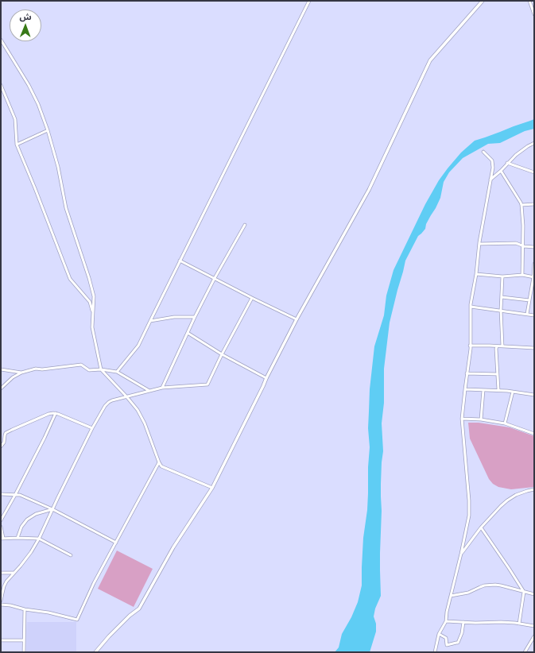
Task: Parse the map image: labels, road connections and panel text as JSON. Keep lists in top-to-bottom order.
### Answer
{
  "north": "top"
}
